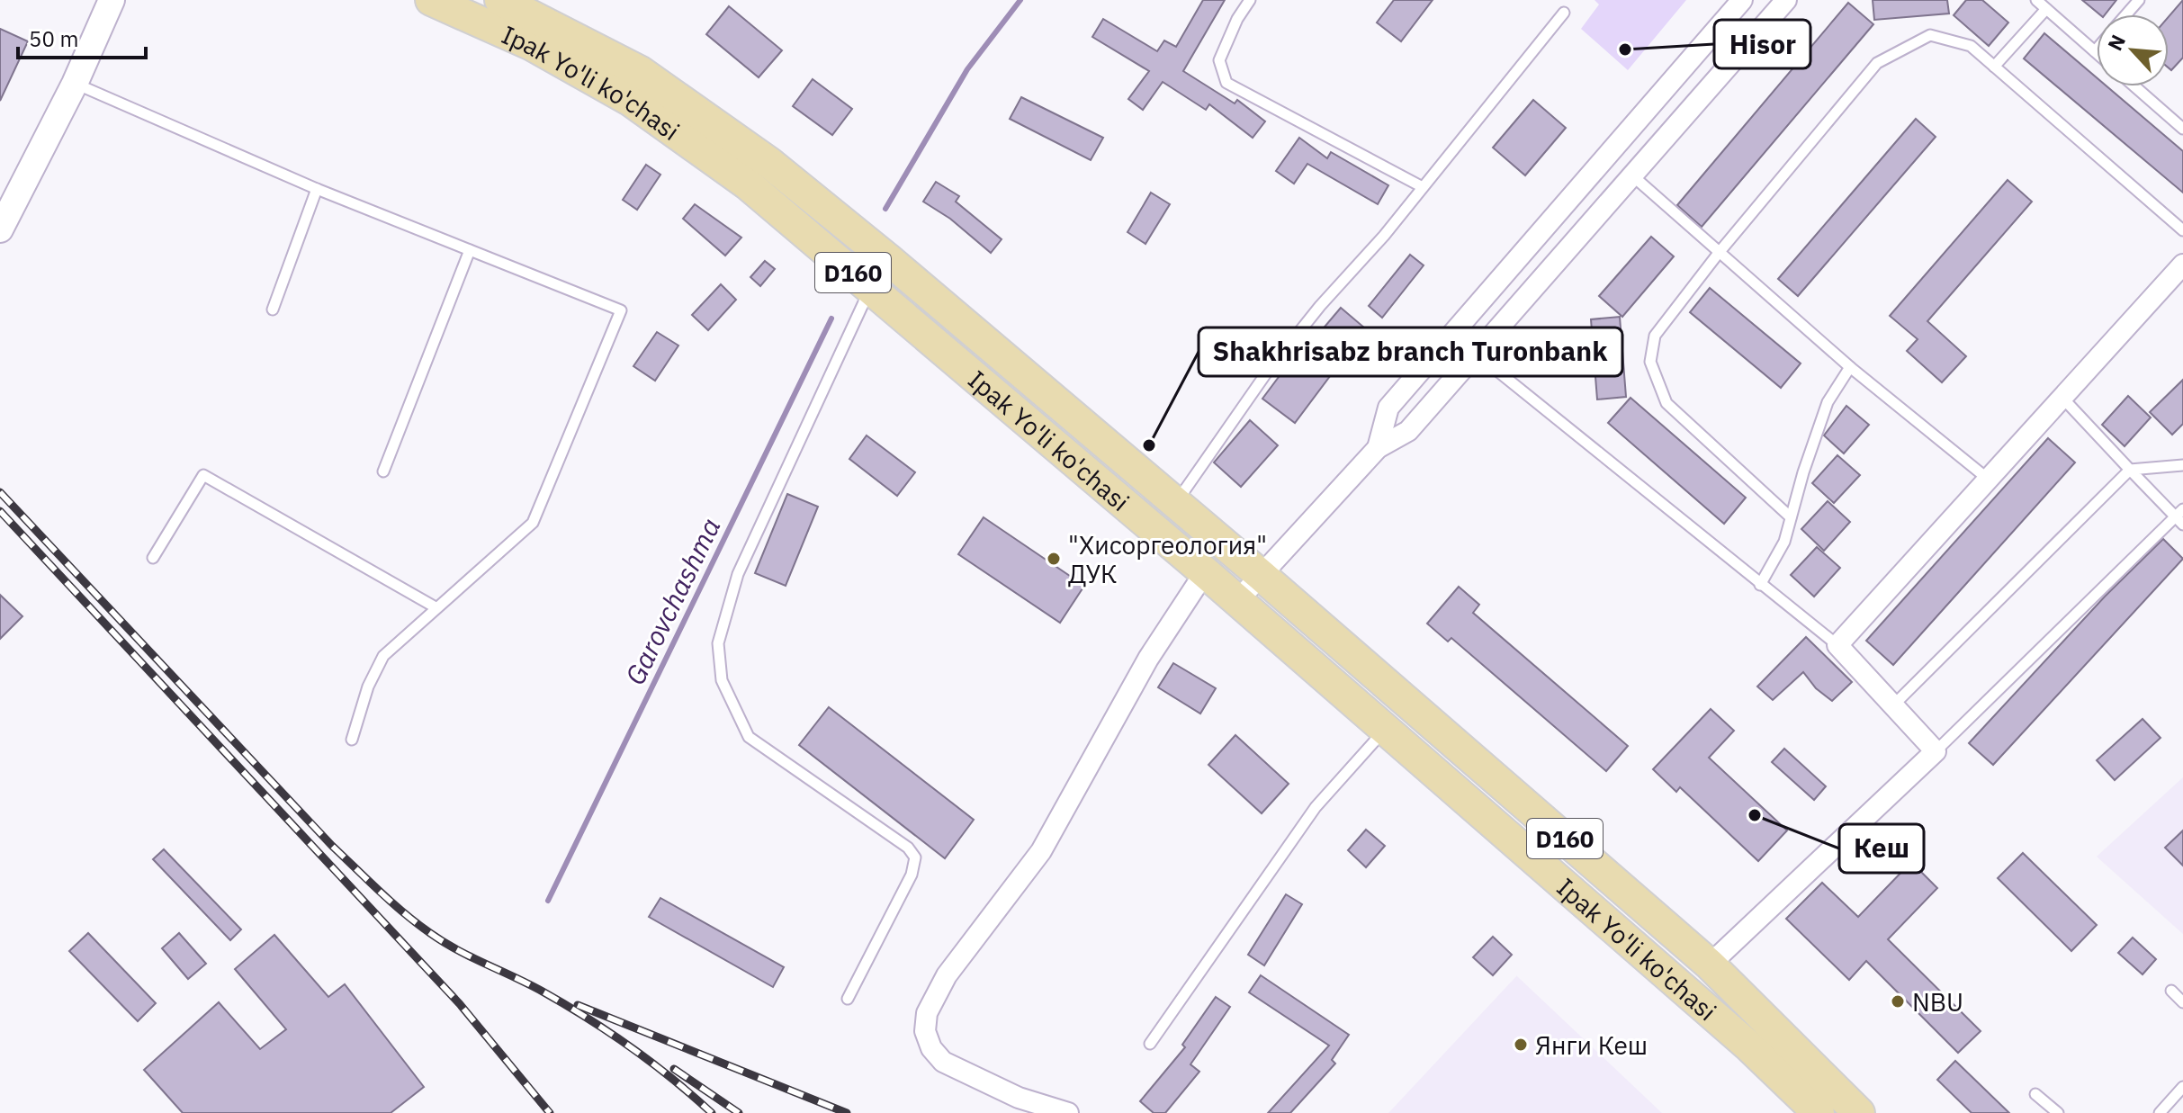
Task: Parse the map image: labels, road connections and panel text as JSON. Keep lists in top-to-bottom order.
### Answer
{
  "streets": {
    "main road": ["Ipak Yo'li ko'chasi", "D160"]
  },
  "water": ["Garovchashma"],
  "places": [
    "Hisor",
    "Shakhrisabz branch Turonbank",
    "\"Хисоргеология\" ДУК",
    "Кеш",
    "NBU",
    "Янги Кеш"
  ],
  "scale_bar": "50 m",
  "north": "top left"
}
